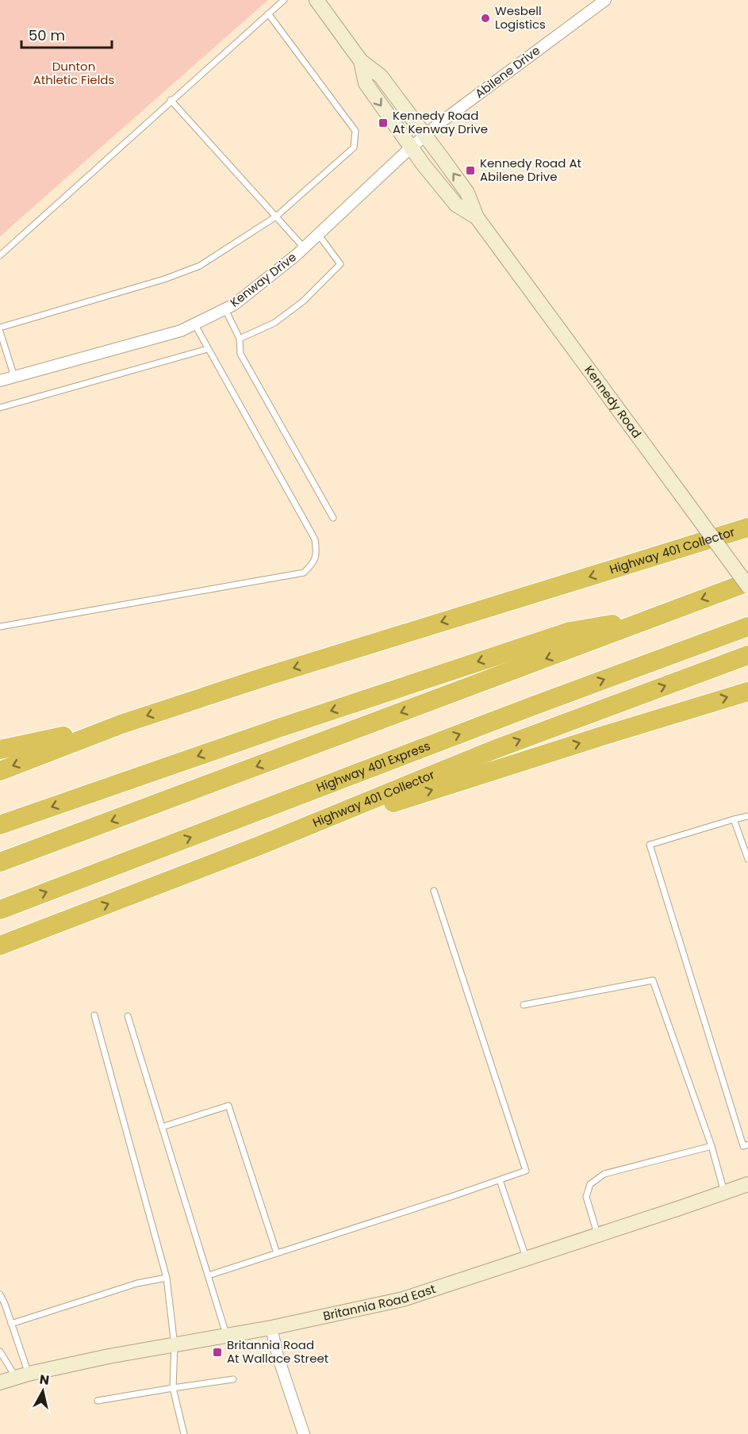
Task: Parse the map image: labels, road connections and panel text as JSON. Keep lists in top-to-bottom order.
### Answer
{
  "streets": {
    "highway": ["Highway 401 Collector", "Highway 401 Express"],
    "main road": ["Kennedy Road", "Britannia Road East"],
    "street": ["Abilene Drive", "Kenway Drive"]
  },
  "crossings": [
    ["Abilene Drive", "Kenway Drive"],
    ["Abilene Drive", "Kennedy Road"],
    ["Kenway Drive", "Kennedy Road"]
  ],
  "parks": ["Dunton Athletic Fields"],
  "places": {
    "other": ["Wesbell Logistics"],
    "transit": ["Kennedy Road At Kenway Drive", "Kennedy Road At Abilene Drive", "Britannia Road At Wallace Street"]
  },
  "scale_bar": "50 m",
  "north": "top"
}
